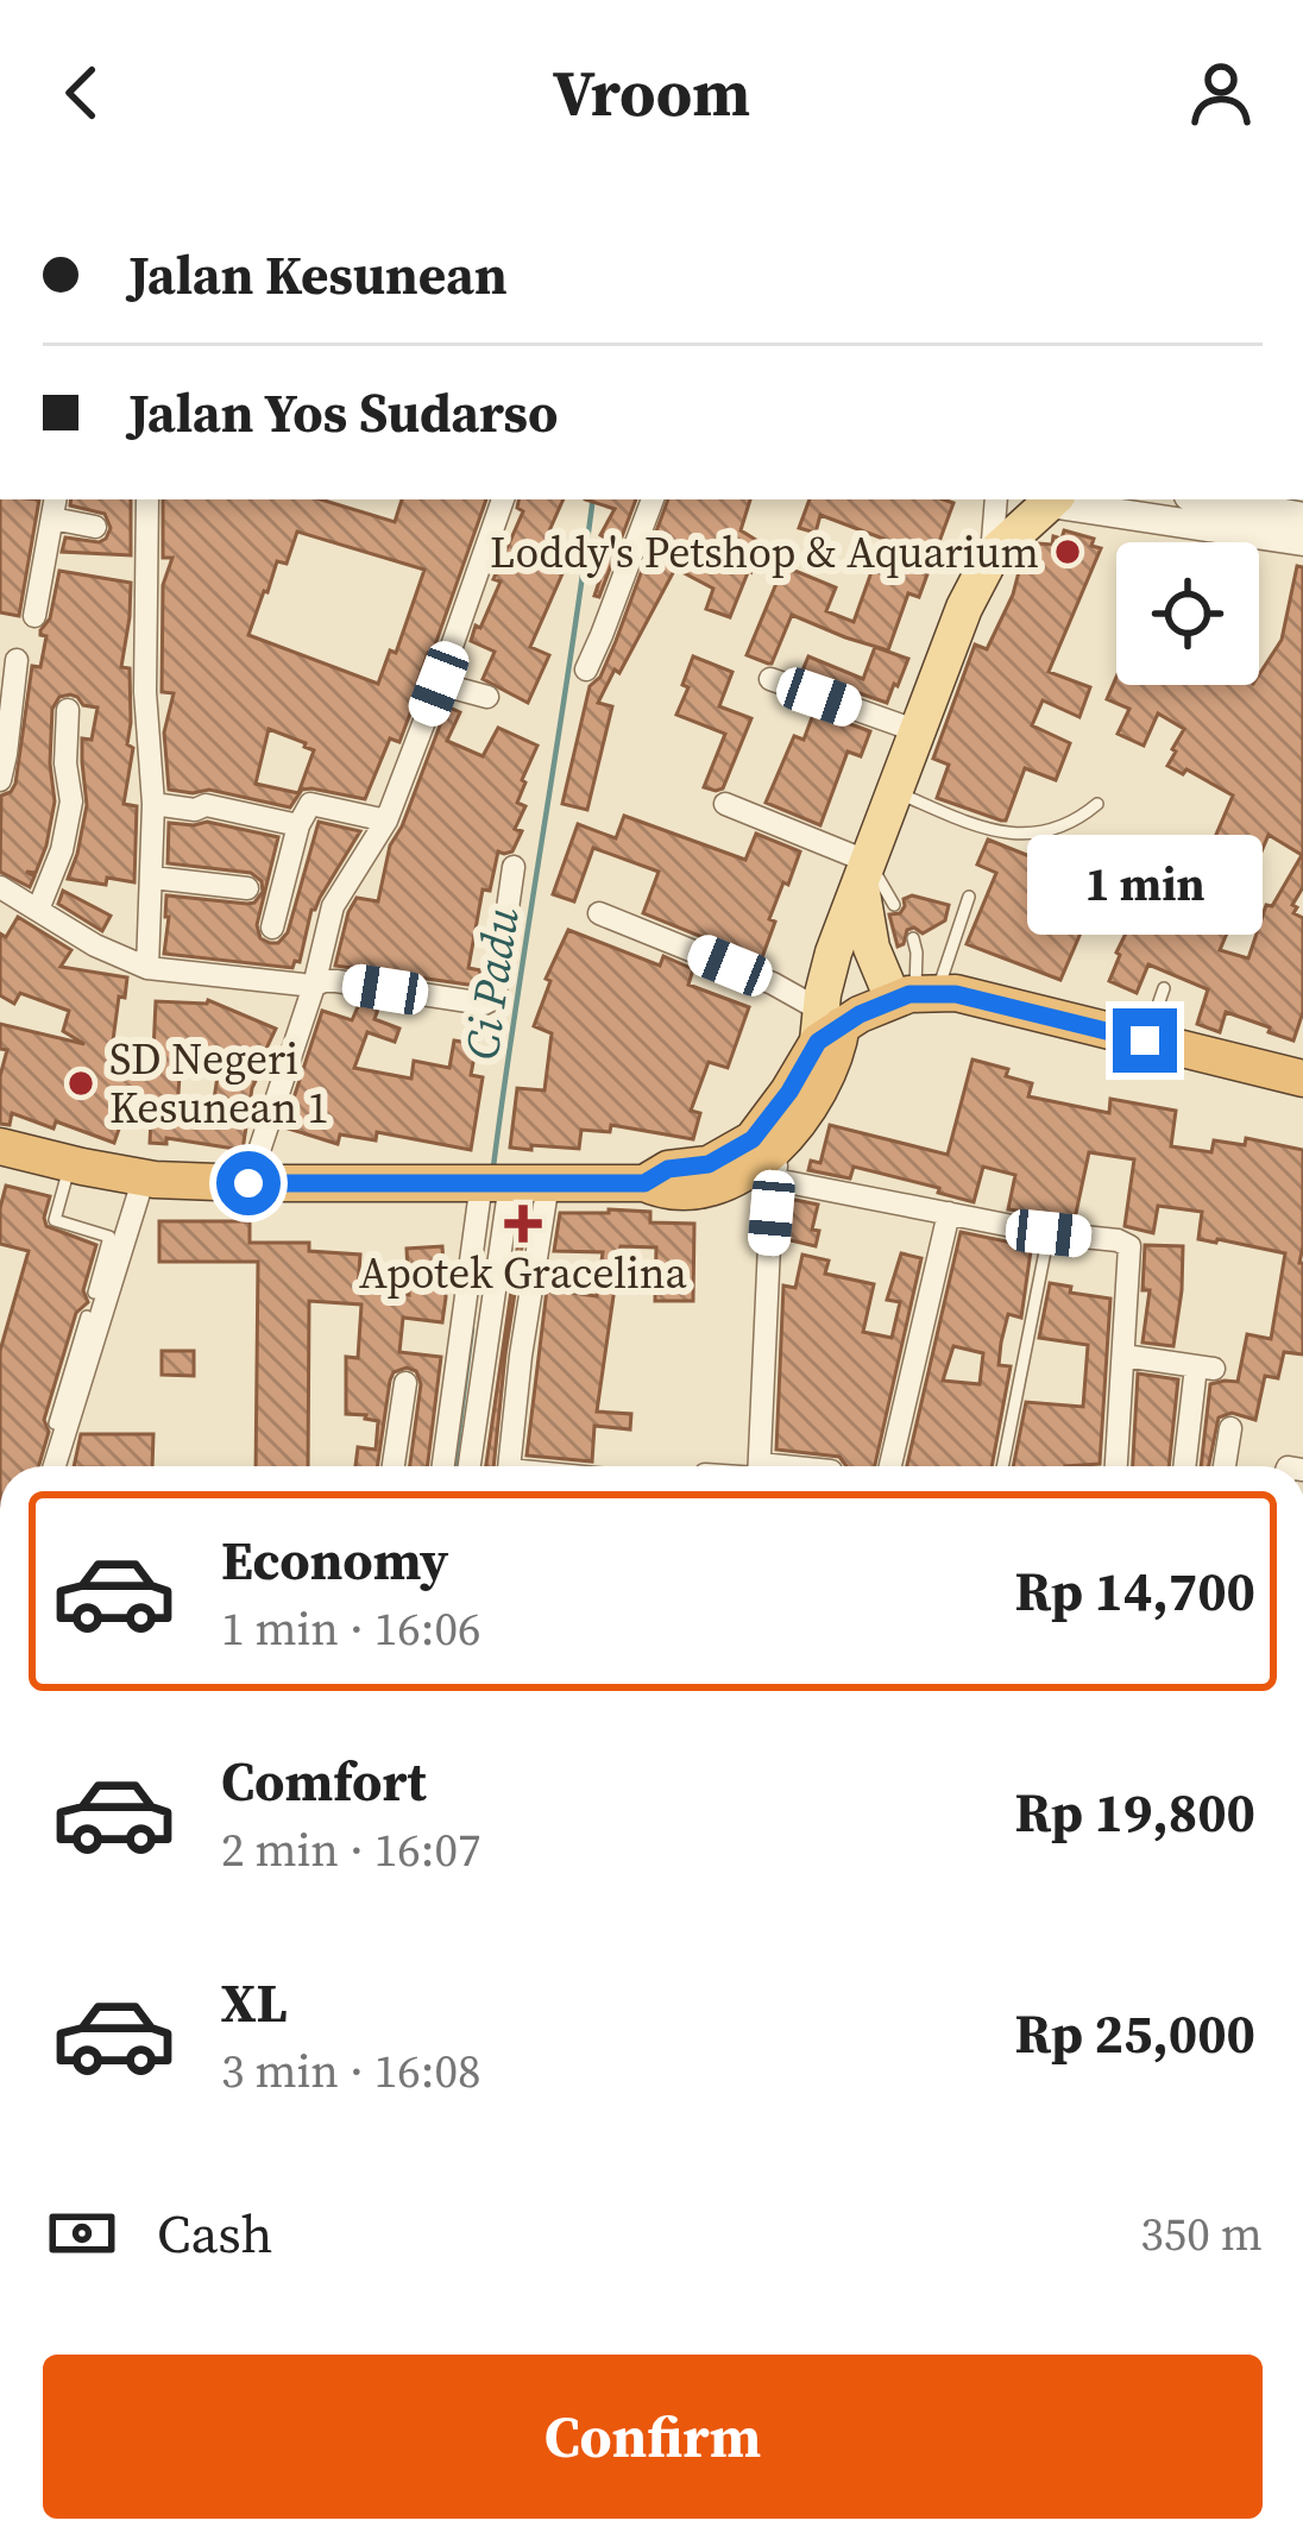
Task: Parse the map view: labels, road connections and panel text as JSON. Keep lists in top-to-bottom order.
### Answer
{
  "water": ["Ci Padu"],
  "places": {
    "other": ["Loddy's Petshop & Aquarium", "SD Negeri Kesunean 1"],
    "health": ["Apotek Gracelina"]
  },
  "page": {
    "header": "Vroom",
    "banner": ["Jalan Kesunean", "Jalan Yos Sudarso"],
    "bubble": "1 min",
    "list": [
      {
        "name": "Economy",
        "note": "1 min · 16:06",
        "value": "Rp 14,700"
      },
      {
        "name": "Comfort",
        "note": "2 min · 16:07",
        "value": "Rp 19,800"
      },
      {
        "name": "XL",
        "note": "3 min · 16:08",
        "value": "Rp 25,000"
      }
    ],
    "pay": ["Cash", "350 m"],
    "buttons": "Confirm"
  }
}
